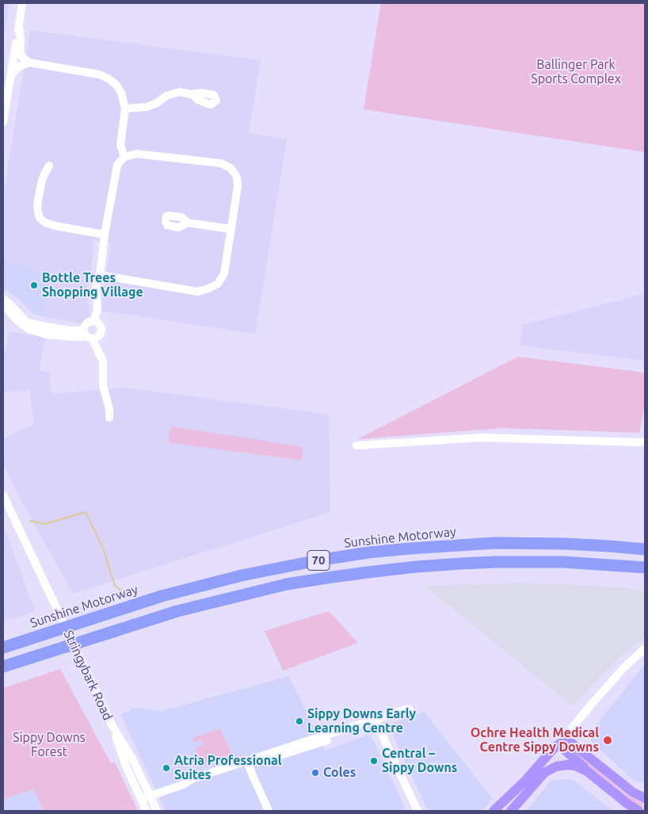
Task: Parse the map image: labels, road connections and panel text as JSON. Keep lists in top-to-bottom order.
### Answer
{
  "streets": {
    "highway": ["Sunshine Motorway", "70"],
    "street": ["Stringybark Road"]
  },
  "parks": ["Ballinger Park Sports Complex", "Sippy Downs Forest"],
  "places": [
    "Bottle Trees Shopping Village",
    "Sippy Downs Early Learning Centre",
    "Ochre Health Medical Centre Sippy Downs",
    "Central – Sippy Downs",
    "Atria Professional Suites",
    "Coles"
  ]
}
